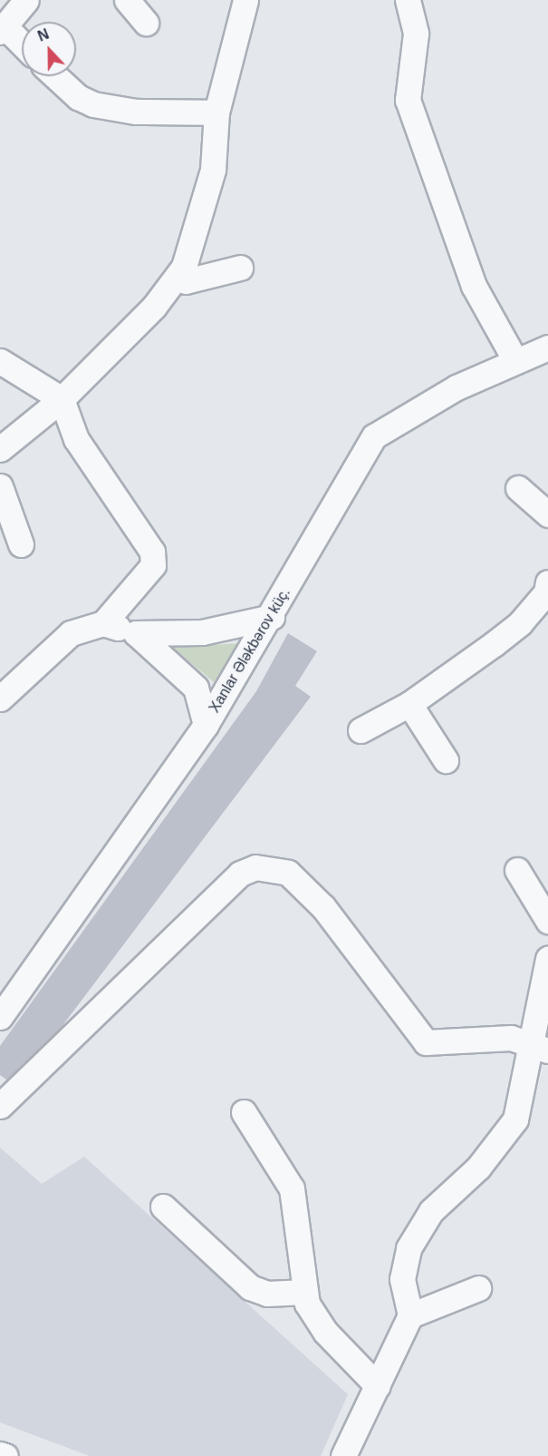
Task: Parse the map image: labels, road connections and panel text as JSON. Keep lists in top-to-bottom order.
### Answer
{
  "streets": {
    "street": ["Xanlar Ələkbərov küç."]
  },
  "north": "top"
}
